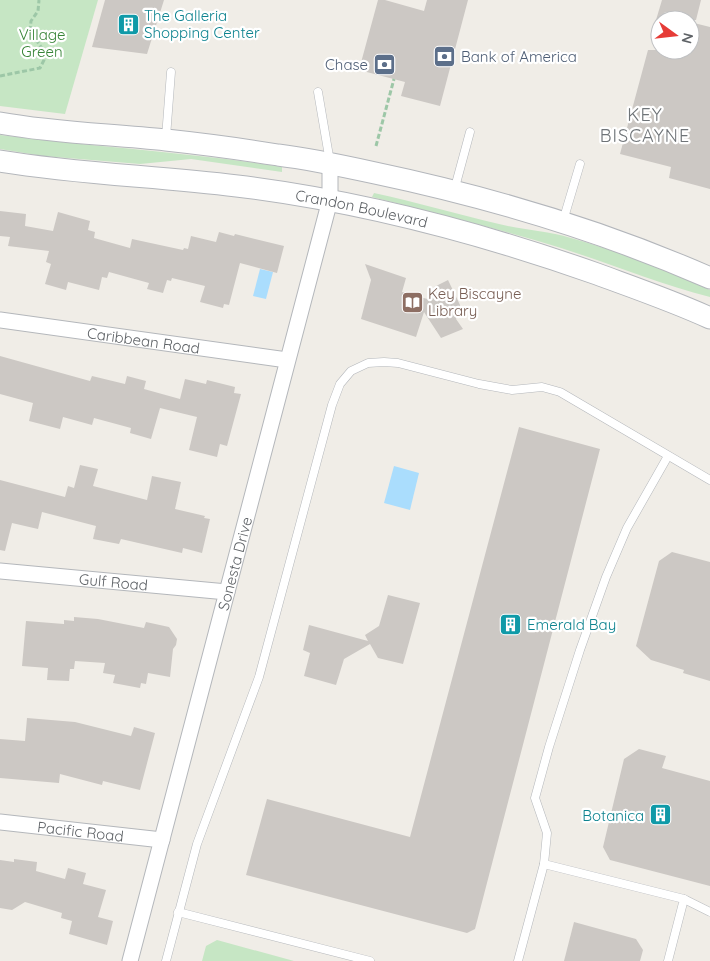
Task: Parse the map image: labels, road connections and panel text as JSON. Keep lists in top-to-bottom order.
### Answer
{
  "streets": {
    "main road": ["Crandon Boulevard"],
    "street": [
      "Caribbean Road",
      "Sonesta Drive",
      "Gulf Road",
      "Pacific Road"
    ]
  },
  "crossings": [
    ["Crandon Boulevard", "Sonesta Drive"],
    ["Caribbean Road", "Sonesta Drive"],
    ["Sonesta Drive", "Gulf Road"],
    ["Sonesta Drive", "Pacific Road"]
  ],
  "districts": ["KEY BISCAYNE"],
  "parks": ["Village Green"],
  "places": {
    "building": ["The Galleria Shopping Center", "Emerald Bay", "Botanica"],
    "bank": ["Bank of America", "Chase"],
    "library": ["Key Biscayne Library"]
  },
  "north": "right"
}
